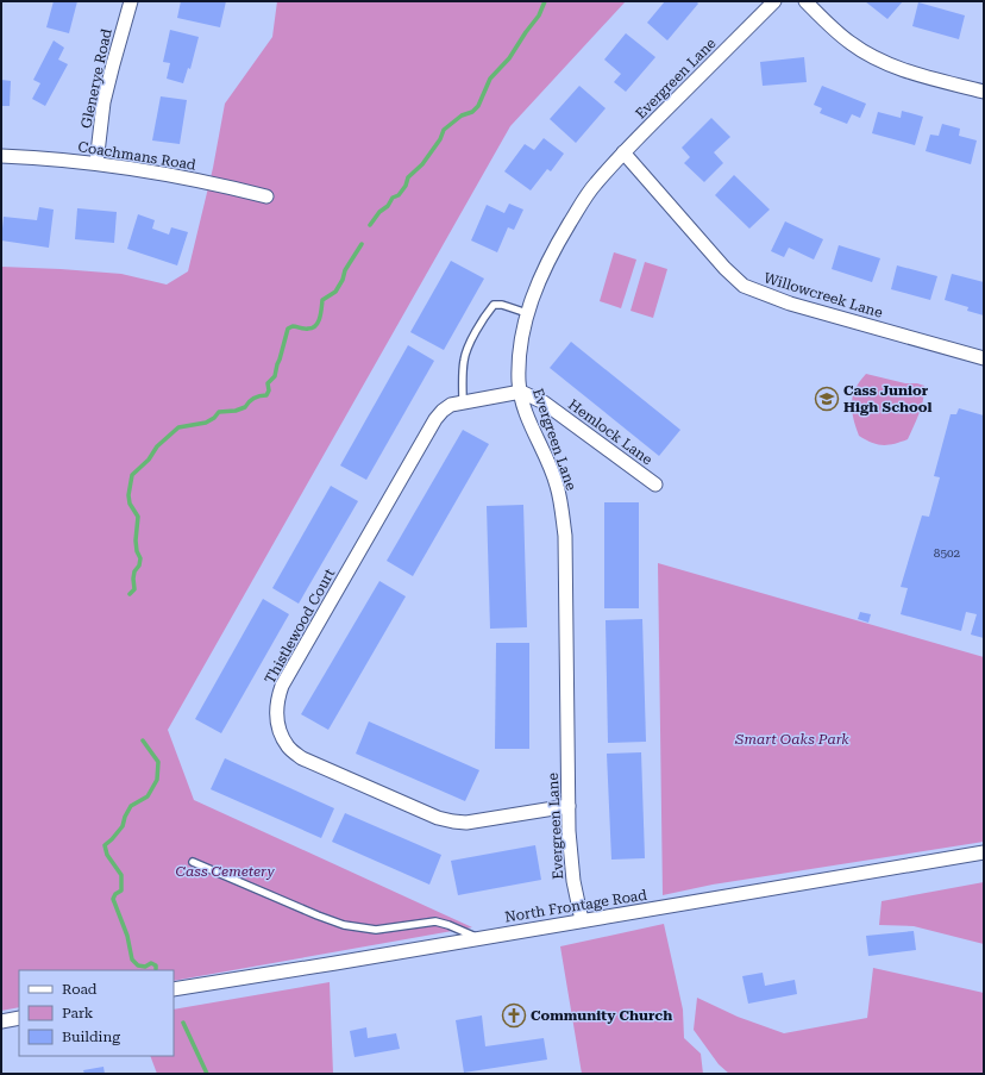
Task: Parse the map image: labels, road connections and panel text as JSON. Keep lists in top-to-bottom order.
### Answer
{
  "streets": {
    "street": [
      "Glenerye Road",
      "Evergreen Lane",
      "Coachmans Road",
      "Willowcreek Lane",
      "Hemlock Lane",
      "Thistlewood Court",
      "North Frontage Road"
    ]
  },
  "crossings": [
    ["Glenerye Road", "Coachmans Road"],
    ["Evergreen Lane", "Willowcreek Lane"],
    ["Evergreen Lane", "Hemlock Lane"],
    ["Evergreen Lane", "Thistlewood Court"],
    ["Evergreen Lane", "North Frontage Road"],
    ["Hemlock Lane", "Thistlewood Court"]
  ],
  "parks": ["Smart Oaks Park", "Cass Cemetery"],
  "places": {
    "school or university": ["Cass Junior High School"],
    "church": ["Community Church"]
  },
  "house_numbers": ["8502"],
  "legend": ["Road", "Park", "Building"]
}
